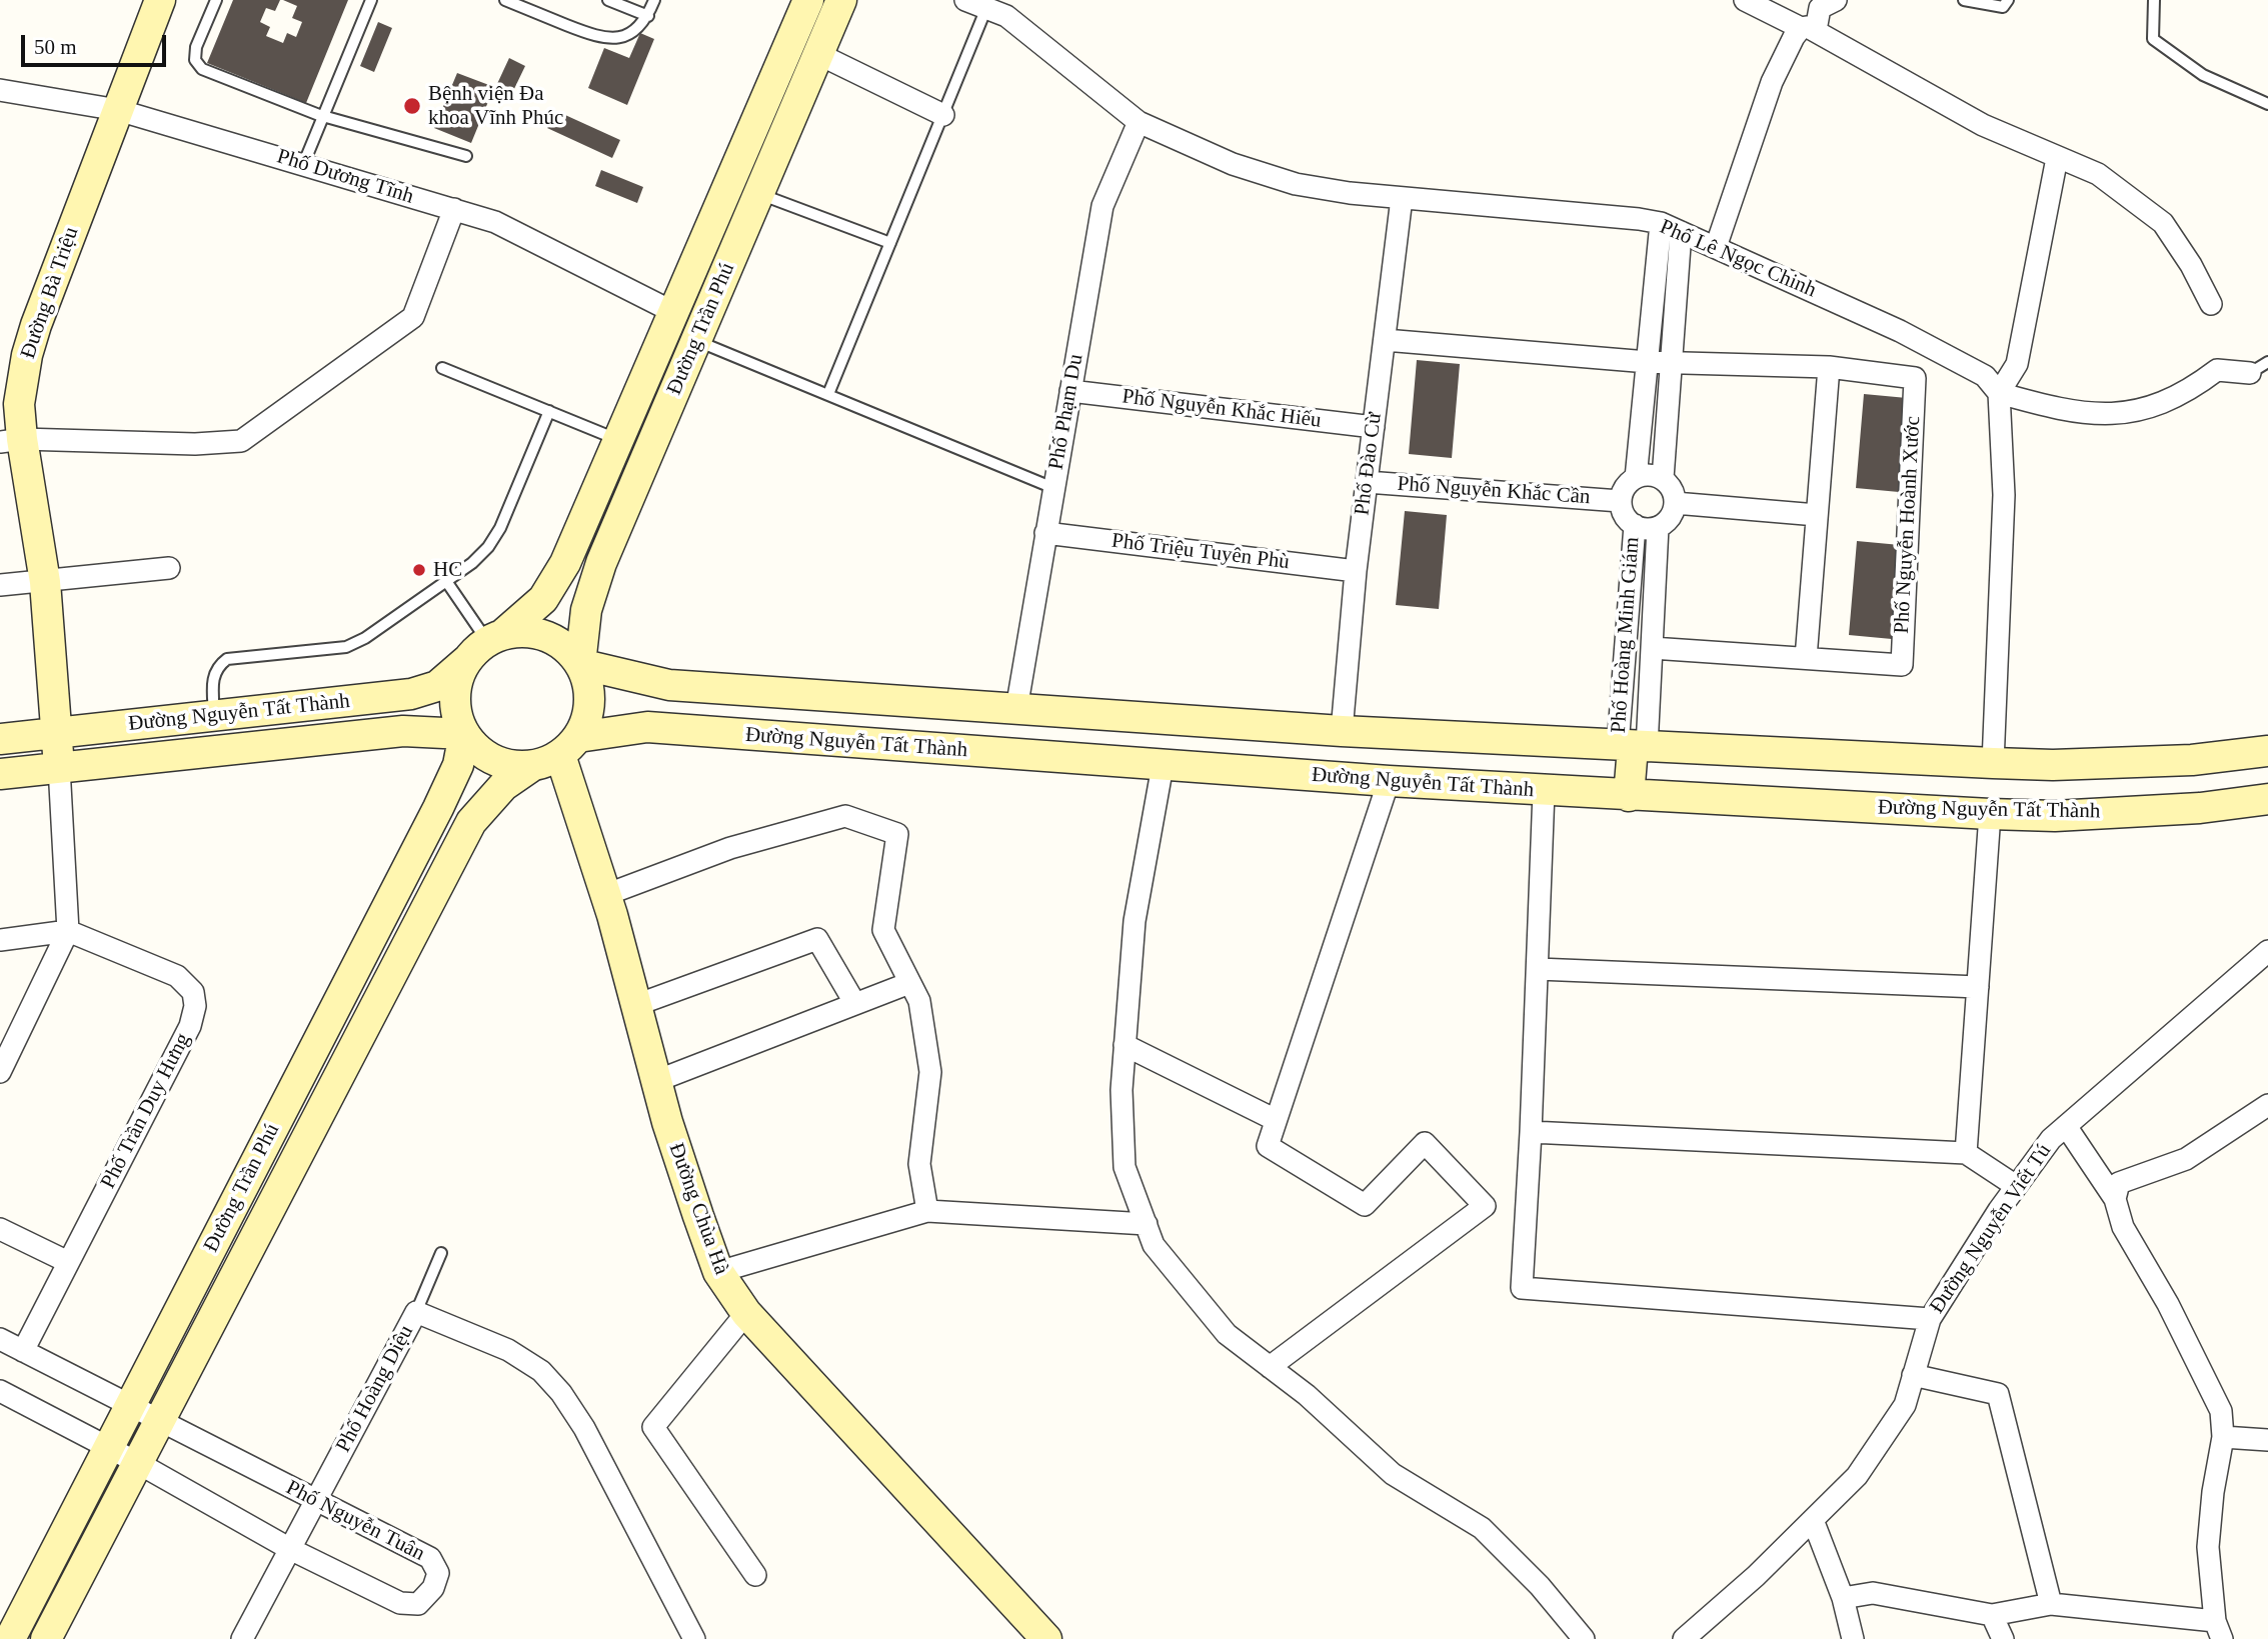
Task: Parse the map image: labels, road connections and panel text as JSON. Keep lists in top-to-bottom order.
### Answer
{
  "streets": {
    "main road": [
      "Đường Bà Triệu",
      "Đường Trần Phú",
      "Đường Nguyễn Tất Thành",
      "Đường Chùa Hà"
    ],
    "street": [
      "Phố Dương Tĩnh",
      "Phố Lê Ngọc Chinh",
      "Phố Nguyễn Khắc Hiếu",
      "Phố Phạm Du",
      "Phố Đào Cừ",
      "Phố Nguyễn Khắc Cần",
      "Phố Nguyễn Hoành Xước",
      "Phố Triệu Tuyên Phù",
      "Phố Hoàng Minh Giám",
      "Phố Trần Duy Hưng",
      "Đường Nguyễn Viết Tú",
      "Phố Hoàng Diệu",
      "Phố Nguyễn Tuân"
    ]
  },
  "crossings": [
    ["Phố Dương Tĩnh", "Đường Bà Triệu"],
    ["Phố Dương Tĩnh", "Đường Trần Phú"],
    ["Phố Lê Ngọc Chinh", "Phố Phạm Du"],
    ["Phố Lê Ngọc Chinh", "Phố Đào Cừ"],
    ["Đường Bà Triệu", "Đường Nguyễn Tất Thành"],
    ["Đường Trần Phú", "Đường Nguyễn Tất Thành"],
    ["Đường Trần Phú", "Đường Chùa Hà"],
    ["Đường Trần Phú", "Phố Nguyễn Tuân"],
    ["Phố Nguyễn Khắc Hiếu", "Phố Phạm Du"],
    ["Phố Nguyễn Khắc Hiếu", "Phố Đào Cừ"],
    ["Phố Phạm Du", "Phố Triệu Tuyên Phù"],
    ["Phố Đào Cừ", "Phố Nguyễn Khắc Cần"],
    ["Phố Đào Cừ", "Phố Nguyễn Hoành Xước"],
    ["Phố Đào Cừ", "Phố Triệu Tuyên Phù"],
    ["Phố Nguyễn Khắc Cần", "Phố Hoàng Minh Giám"],
    ["Phố Nguyễn Hoành Xước", "Phố Hoàng Minh Giám"],
    ["Đường Nguyễn Tất Thành", "Đường Chùa Hà"],
    ["Phố Trần Duy Hưng", "Phố Nguyễn Tuân"],
    ["Phố Hoàng Diệu", "Phố Nguyễn Tuân"]
  ],
  "places": ["Bệnh viện Đa khoa Vĩnh Phúc", "HC"],
  "scale_bar": "50 m"
}
